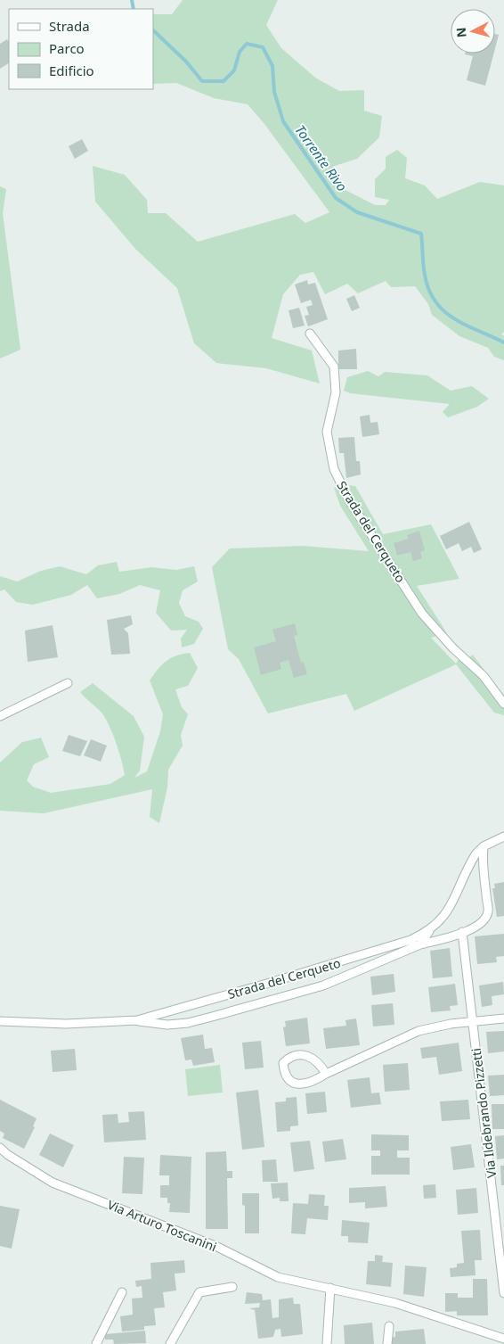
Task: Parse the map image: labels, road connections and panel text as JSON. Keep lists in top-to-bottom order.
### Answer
{
  "streets": {
    "street": ["Strada del Cerqueto", "Via Ildebrando Pizzetti", "Via Arturo Toscanini"]
  },
  "crossings": [
    ["Strada del Cerqueto", "Via Ildebrando Pizzetti"]
  ],
  "water": ["Torrente Rivo"],
  "legend": ["Strada", "Parco", "Edificio"],
  "north": "left"
}
